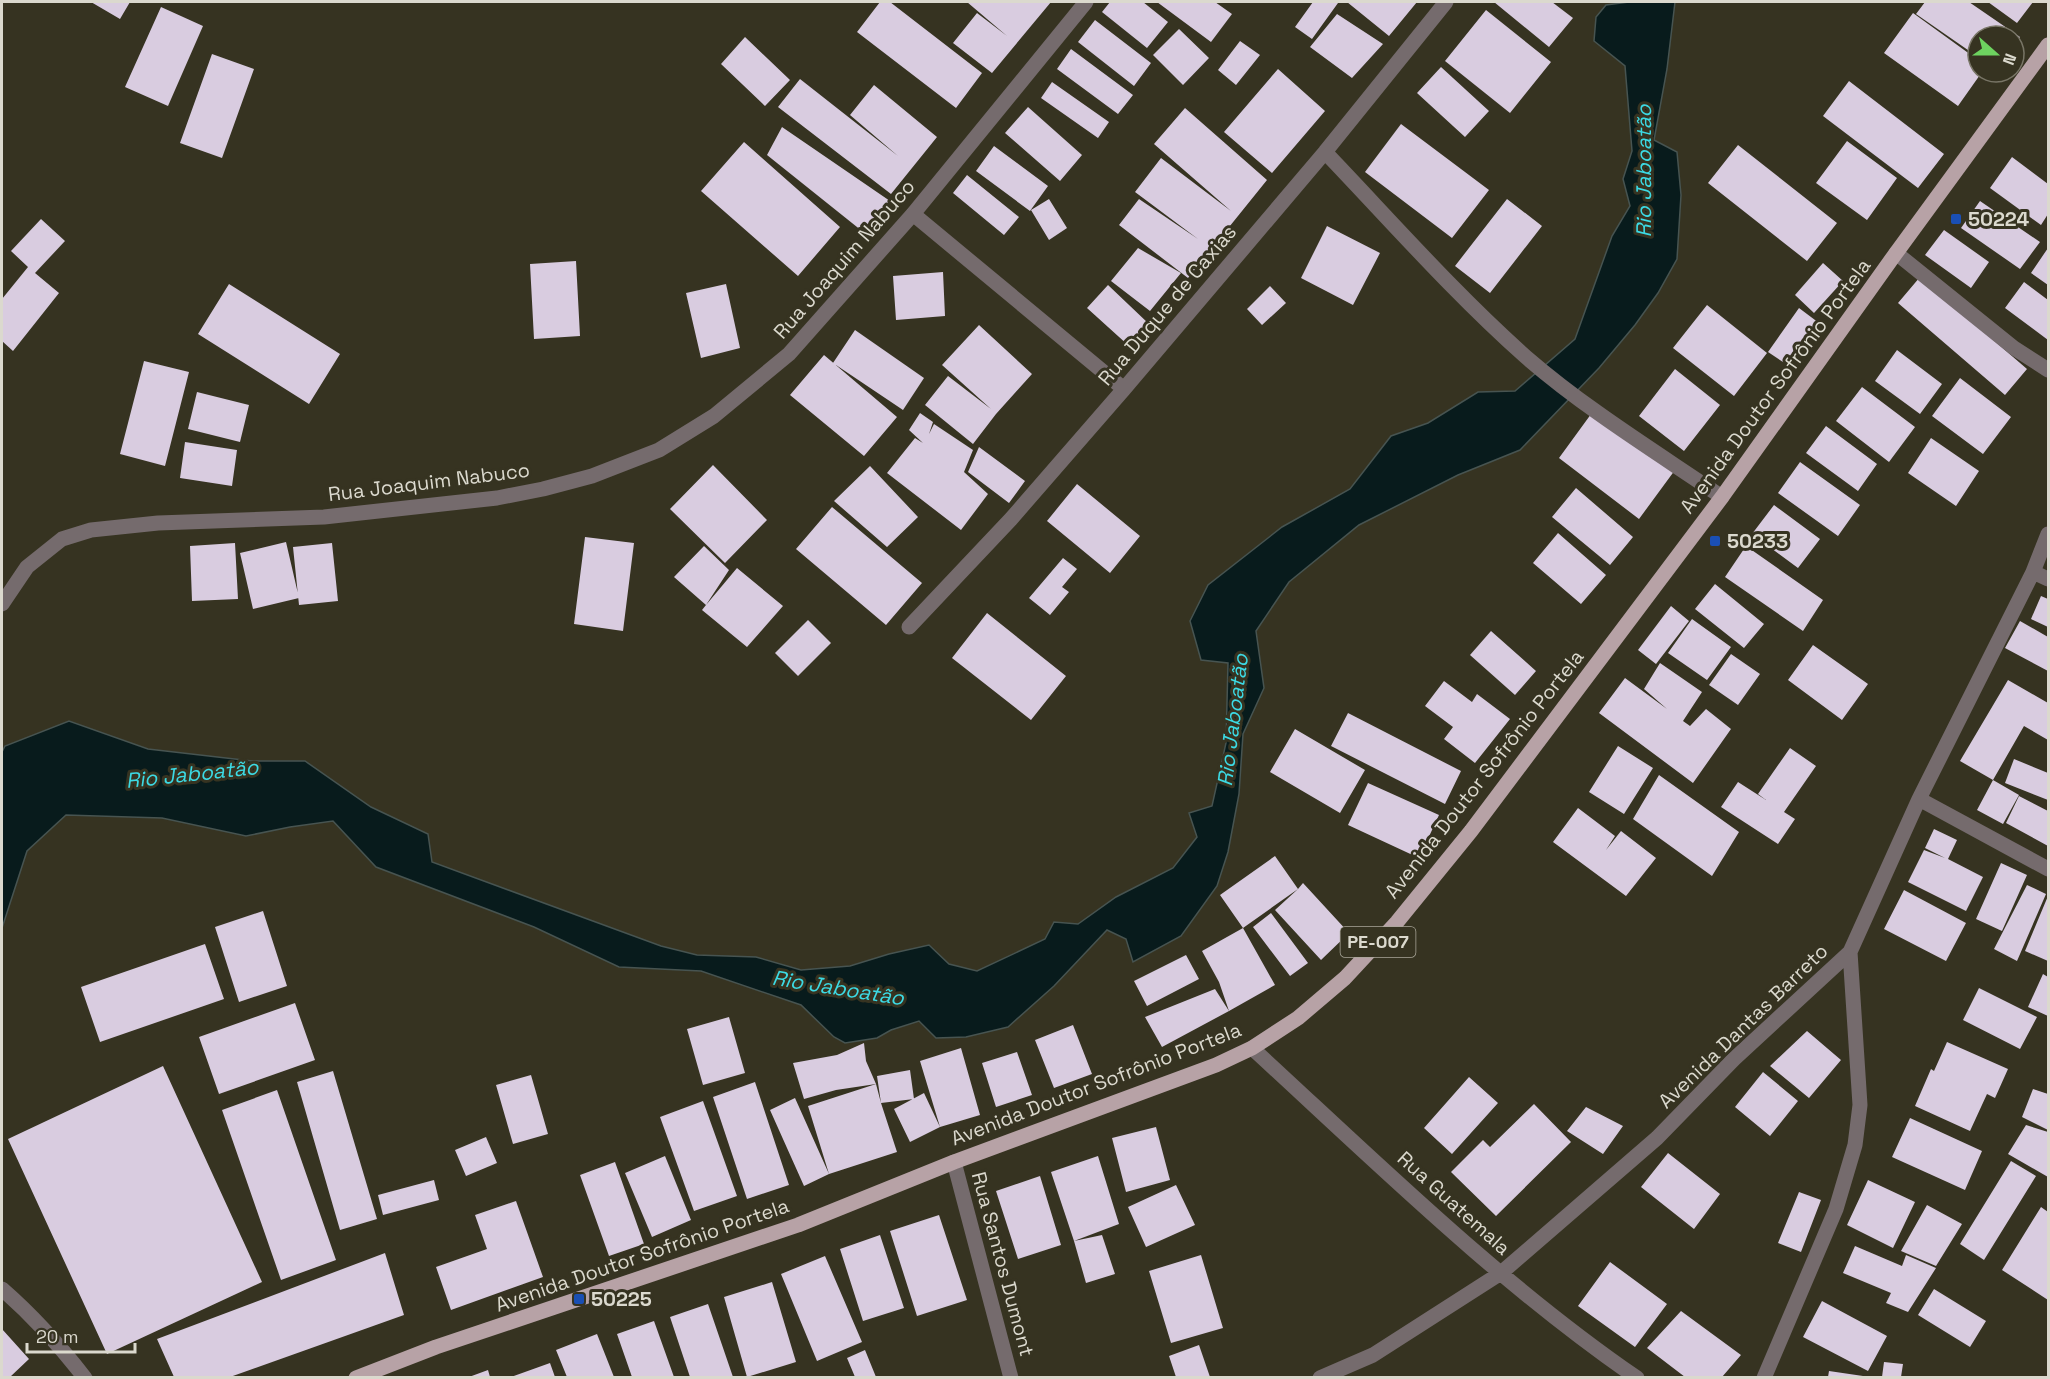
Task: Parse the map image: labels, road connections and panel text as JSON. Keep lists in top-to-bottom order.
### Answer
{
  "streets": {
    "main road": ["Avenida Doutor Sofrônio Portela", "PE-007"],
    "street": [
      "Rua Joaquim Nabuco",
      "Rua Duque de Caxias",
      "Avenida Dantas Barreto",
      "Rua Guatemala",
      "Rua Santos Dumont"
    ]
  },
  "crossings": [
    ["Avenida Doutor Sofrônio Portela", "Rua Guatemala"],
    ["Avenida Doutor Sofrônio Portela", "Rua Santos Dumont"],
    ["Avenida Dantas Barreto", "Rua Guatemala"]
  ],
  "water": ["Rio Jaboatão"],
  "places": {
    "transit": ["50224", "50233", "50225"]
  },
  "scale_bar": "20 m",
  "north": "right"
}
